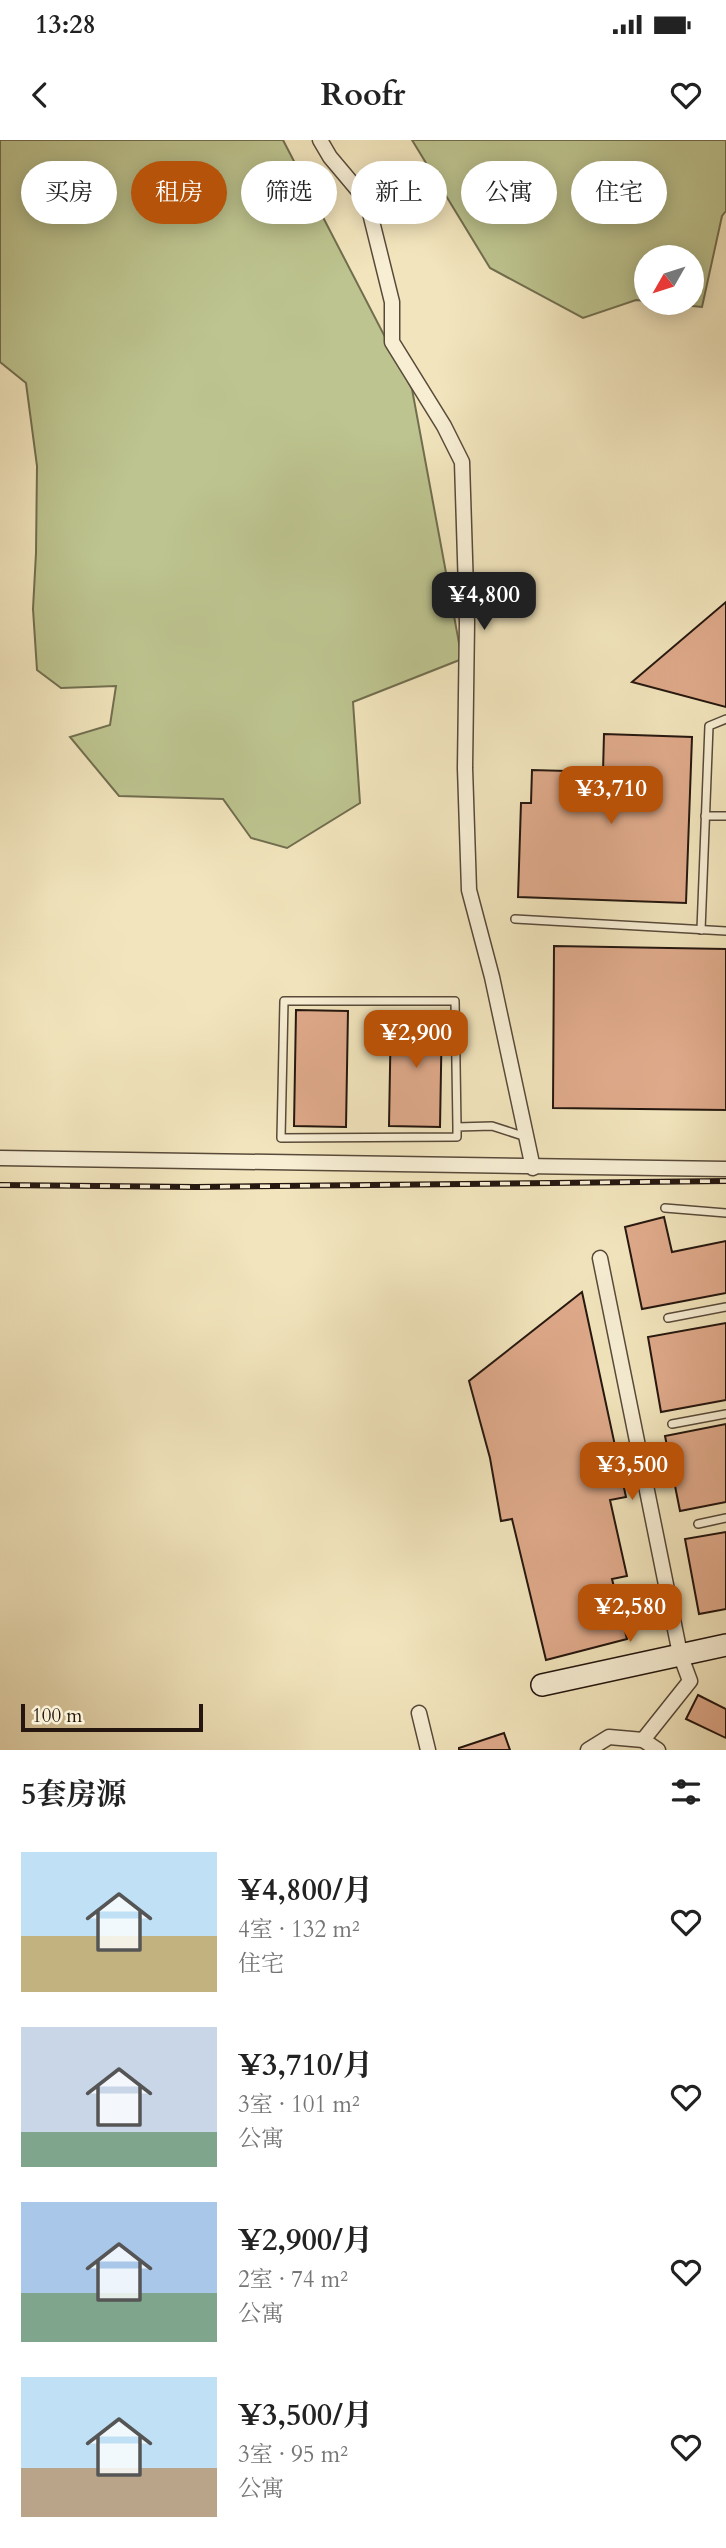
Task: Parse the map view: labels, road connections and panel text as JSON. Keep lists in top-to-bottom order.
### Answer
{
  "scale_bar": "100 m",
  "north": "bottom left",
  "page": {
    "status": "13:28",
    "header": "Roofr",
    "chip": [
      "买房",
      "租房",
      "筛选",
      "新上",
      "公寓",
      "住宅"
    ],
    "price": [
      "¥4,800",
      "¥3,710",
      "¥2,900",
      "¥3,500",
      "¥2,580"
    ],
    "scale": "100 m",
    "heading": "5套房源",
    "list": [
      {
        "name": "¥4,800/月",
        "note": "4室 · 132 m² · 住宅"
      },
      {
        "name": "¥3,710/月",
        "note": "3室 · 101 m² · 公寓"
      },
      {
        "name": "¥2,900/月",
        "note": "2室 · 74 m² · 公寓"
      },
      {
        "name": "¥3,500/月",
        "note": "3室 · 95 m² · 公寓"
      }
    ]
  }
}
